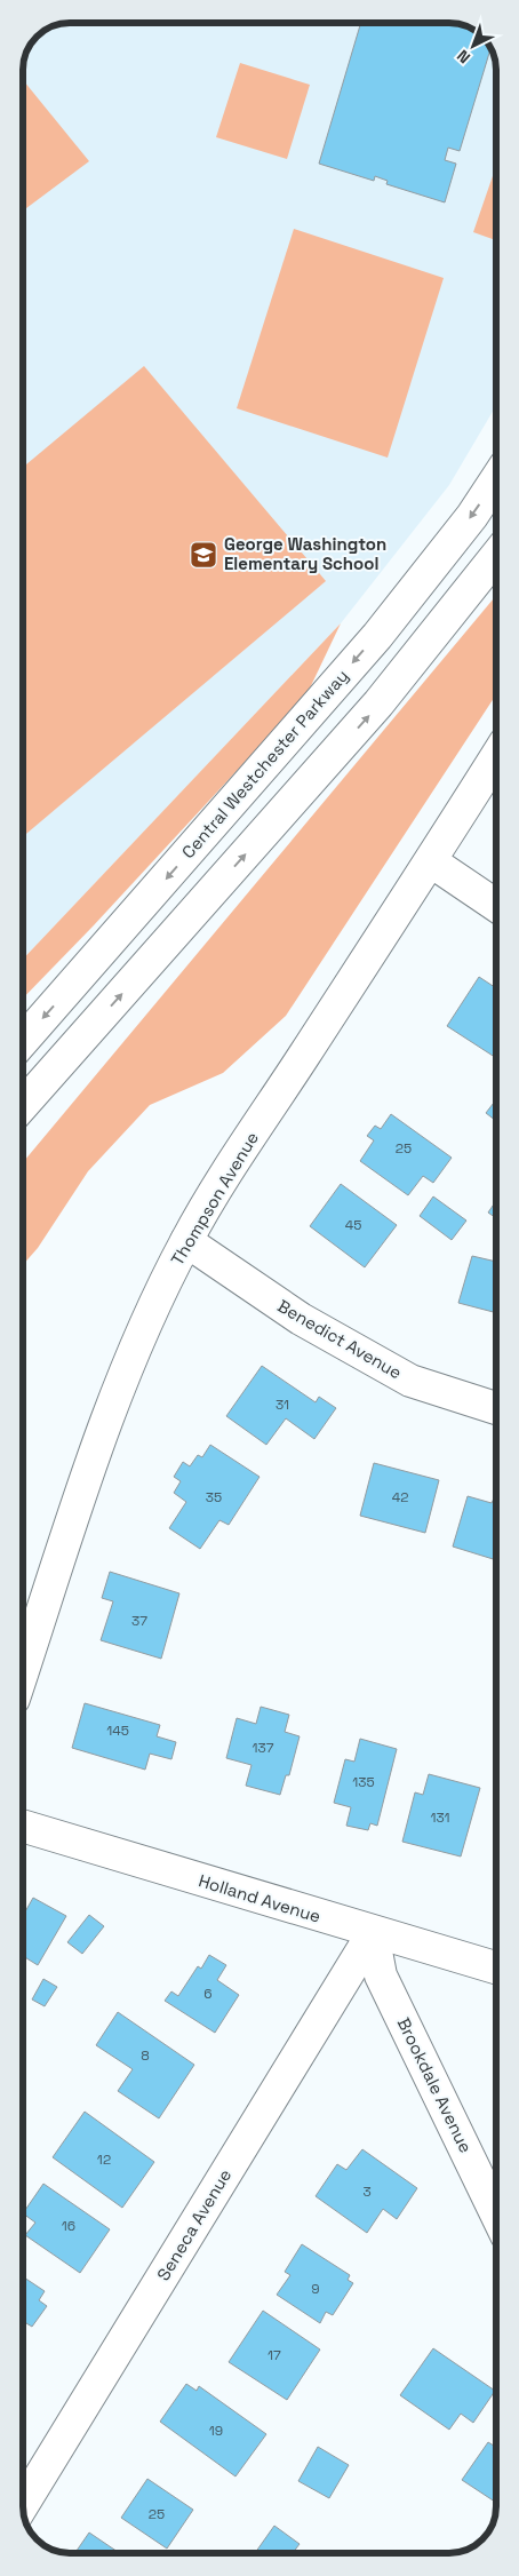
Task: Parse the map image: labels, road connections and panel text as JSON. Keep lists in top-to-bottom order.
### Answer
{
  "streets": {
    "street": [
      "Central Westchester Parkway",
      "Thompson Avenue",
      "Benedict Avenue",
      "Holland Avenue",
      "Brookdale Avenue",
      "Seneca Avenue"
    ]
  },
  "crossings": [
    ["Thompson Avenue", "Benedict Avenue"],
    ["Holland Avenue", "Brookdale Avenue"],
    ["Holland Avenue", "Seneca Avenue"],
    ["Brookdale Avenue", "Seneca Avenue"]
  ],
  "places": {
    "school or university": ["George Washington Elementary School"]
  },
  "house_numbers": [
    "25",
    "45",
    "31",
    "35",
    "42",
    "37",
    "145",
    "137",
    "135",
    "131",
    "6",
    "8",
    "12",
    "3",
    "16",
    "9",
    "17",
    "19",
    "25"
  ],
  "north": "bottom left"
}
